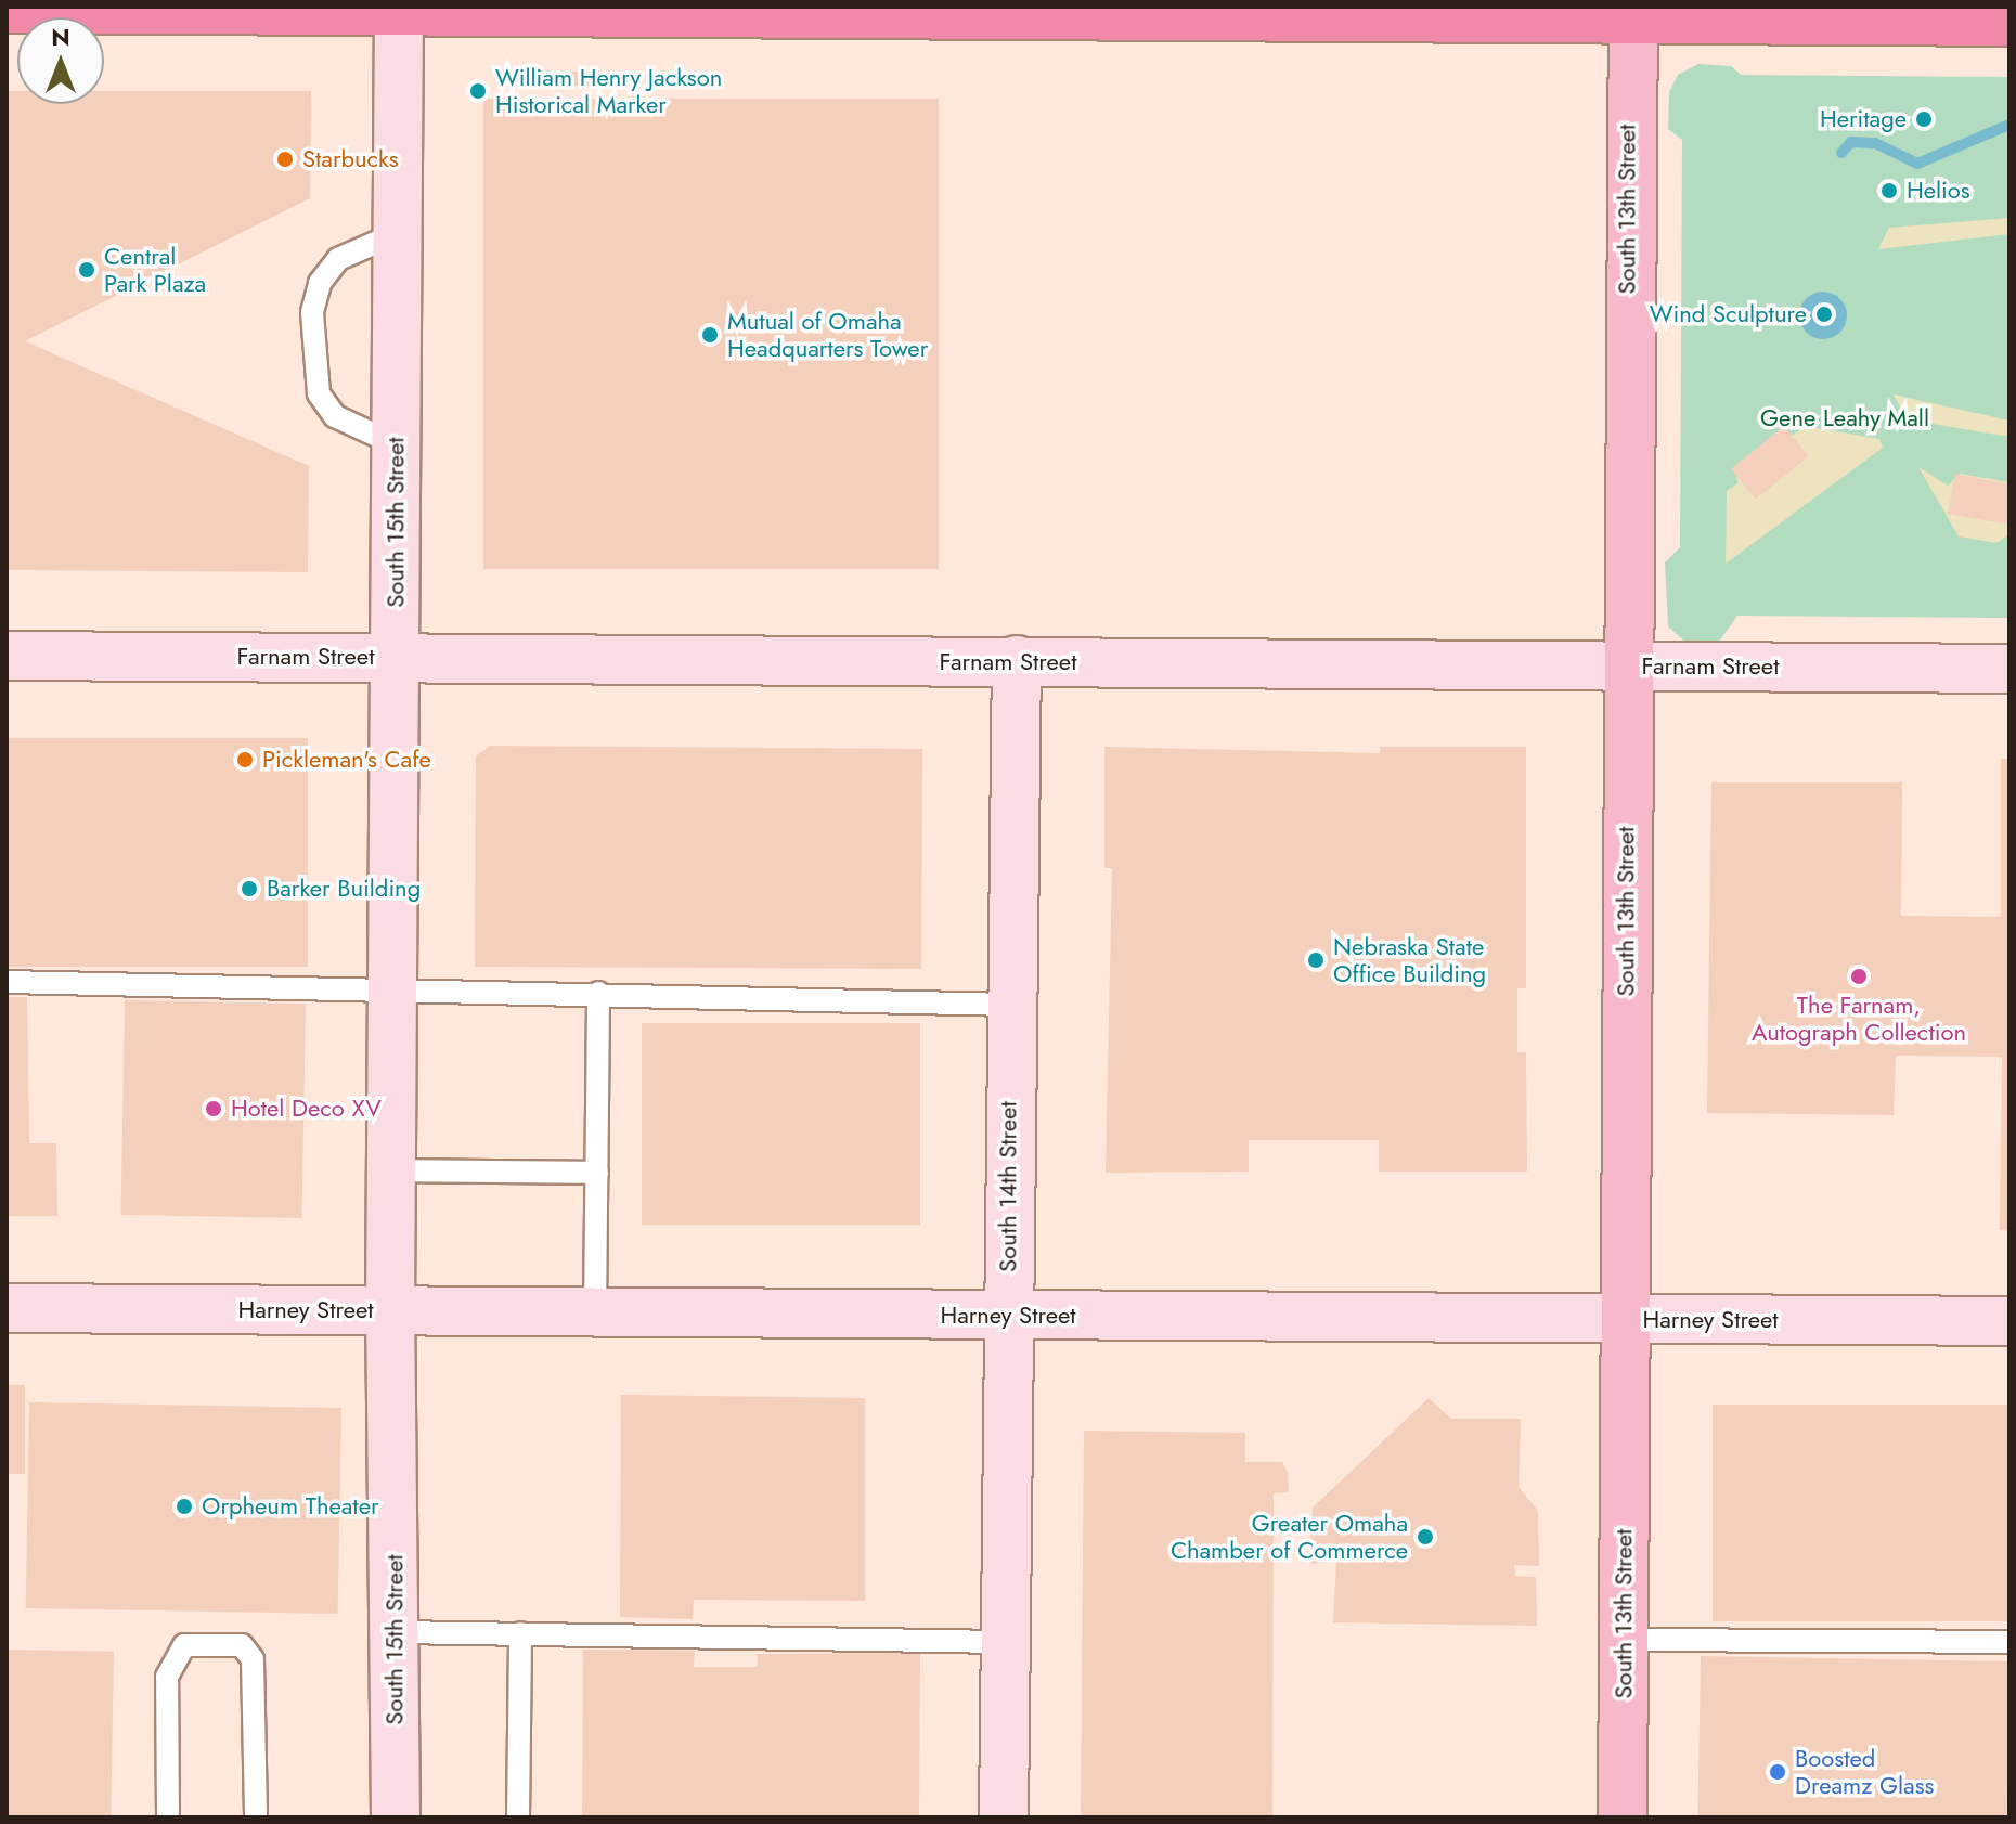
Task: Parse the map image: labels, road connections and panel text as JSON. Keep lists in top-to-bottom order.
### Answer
{
  "streets": {
    "main road": [
      "South 13th Street",
      "South 15th Street",
      "Farnam Street",
      "South 14th Street",
      "Harney Street"
    ]
  },
  "crossings": [
    ["South 13th Street", "Farnam Street"],
    ["South 13th Street", "Harney Street"],
    ["South 15th Street", "Farnam Street"],
    ["South 15th Street", "Harney Street"],
    ["Farnam Street", "South 14th Street"],
    ["South 14th Street", "Harney Street"]
  ],
  "parks": ["Gene Leahy Mall"],
  "places": [
    "William Henry Jackson Historical Marker",
    "Heritage",
    "Starbucks",
    "Helios",
    "Central Park Plaza",
    "Wind Sculpture",
    "Mutual of Omaha Headquarters Tower",
    "Pickleman's Cafe",
    "Barker Building",
    "Nebraska State Office Building",
    "The Farnam, Autograph Collection",
    "Hotel Deco XV",
    "Orpheum Theater",
    "Greater Omaha Chamber of Commerce",
    "Boosted Dreamz Glass"
  ],
  "north": "top"
}
